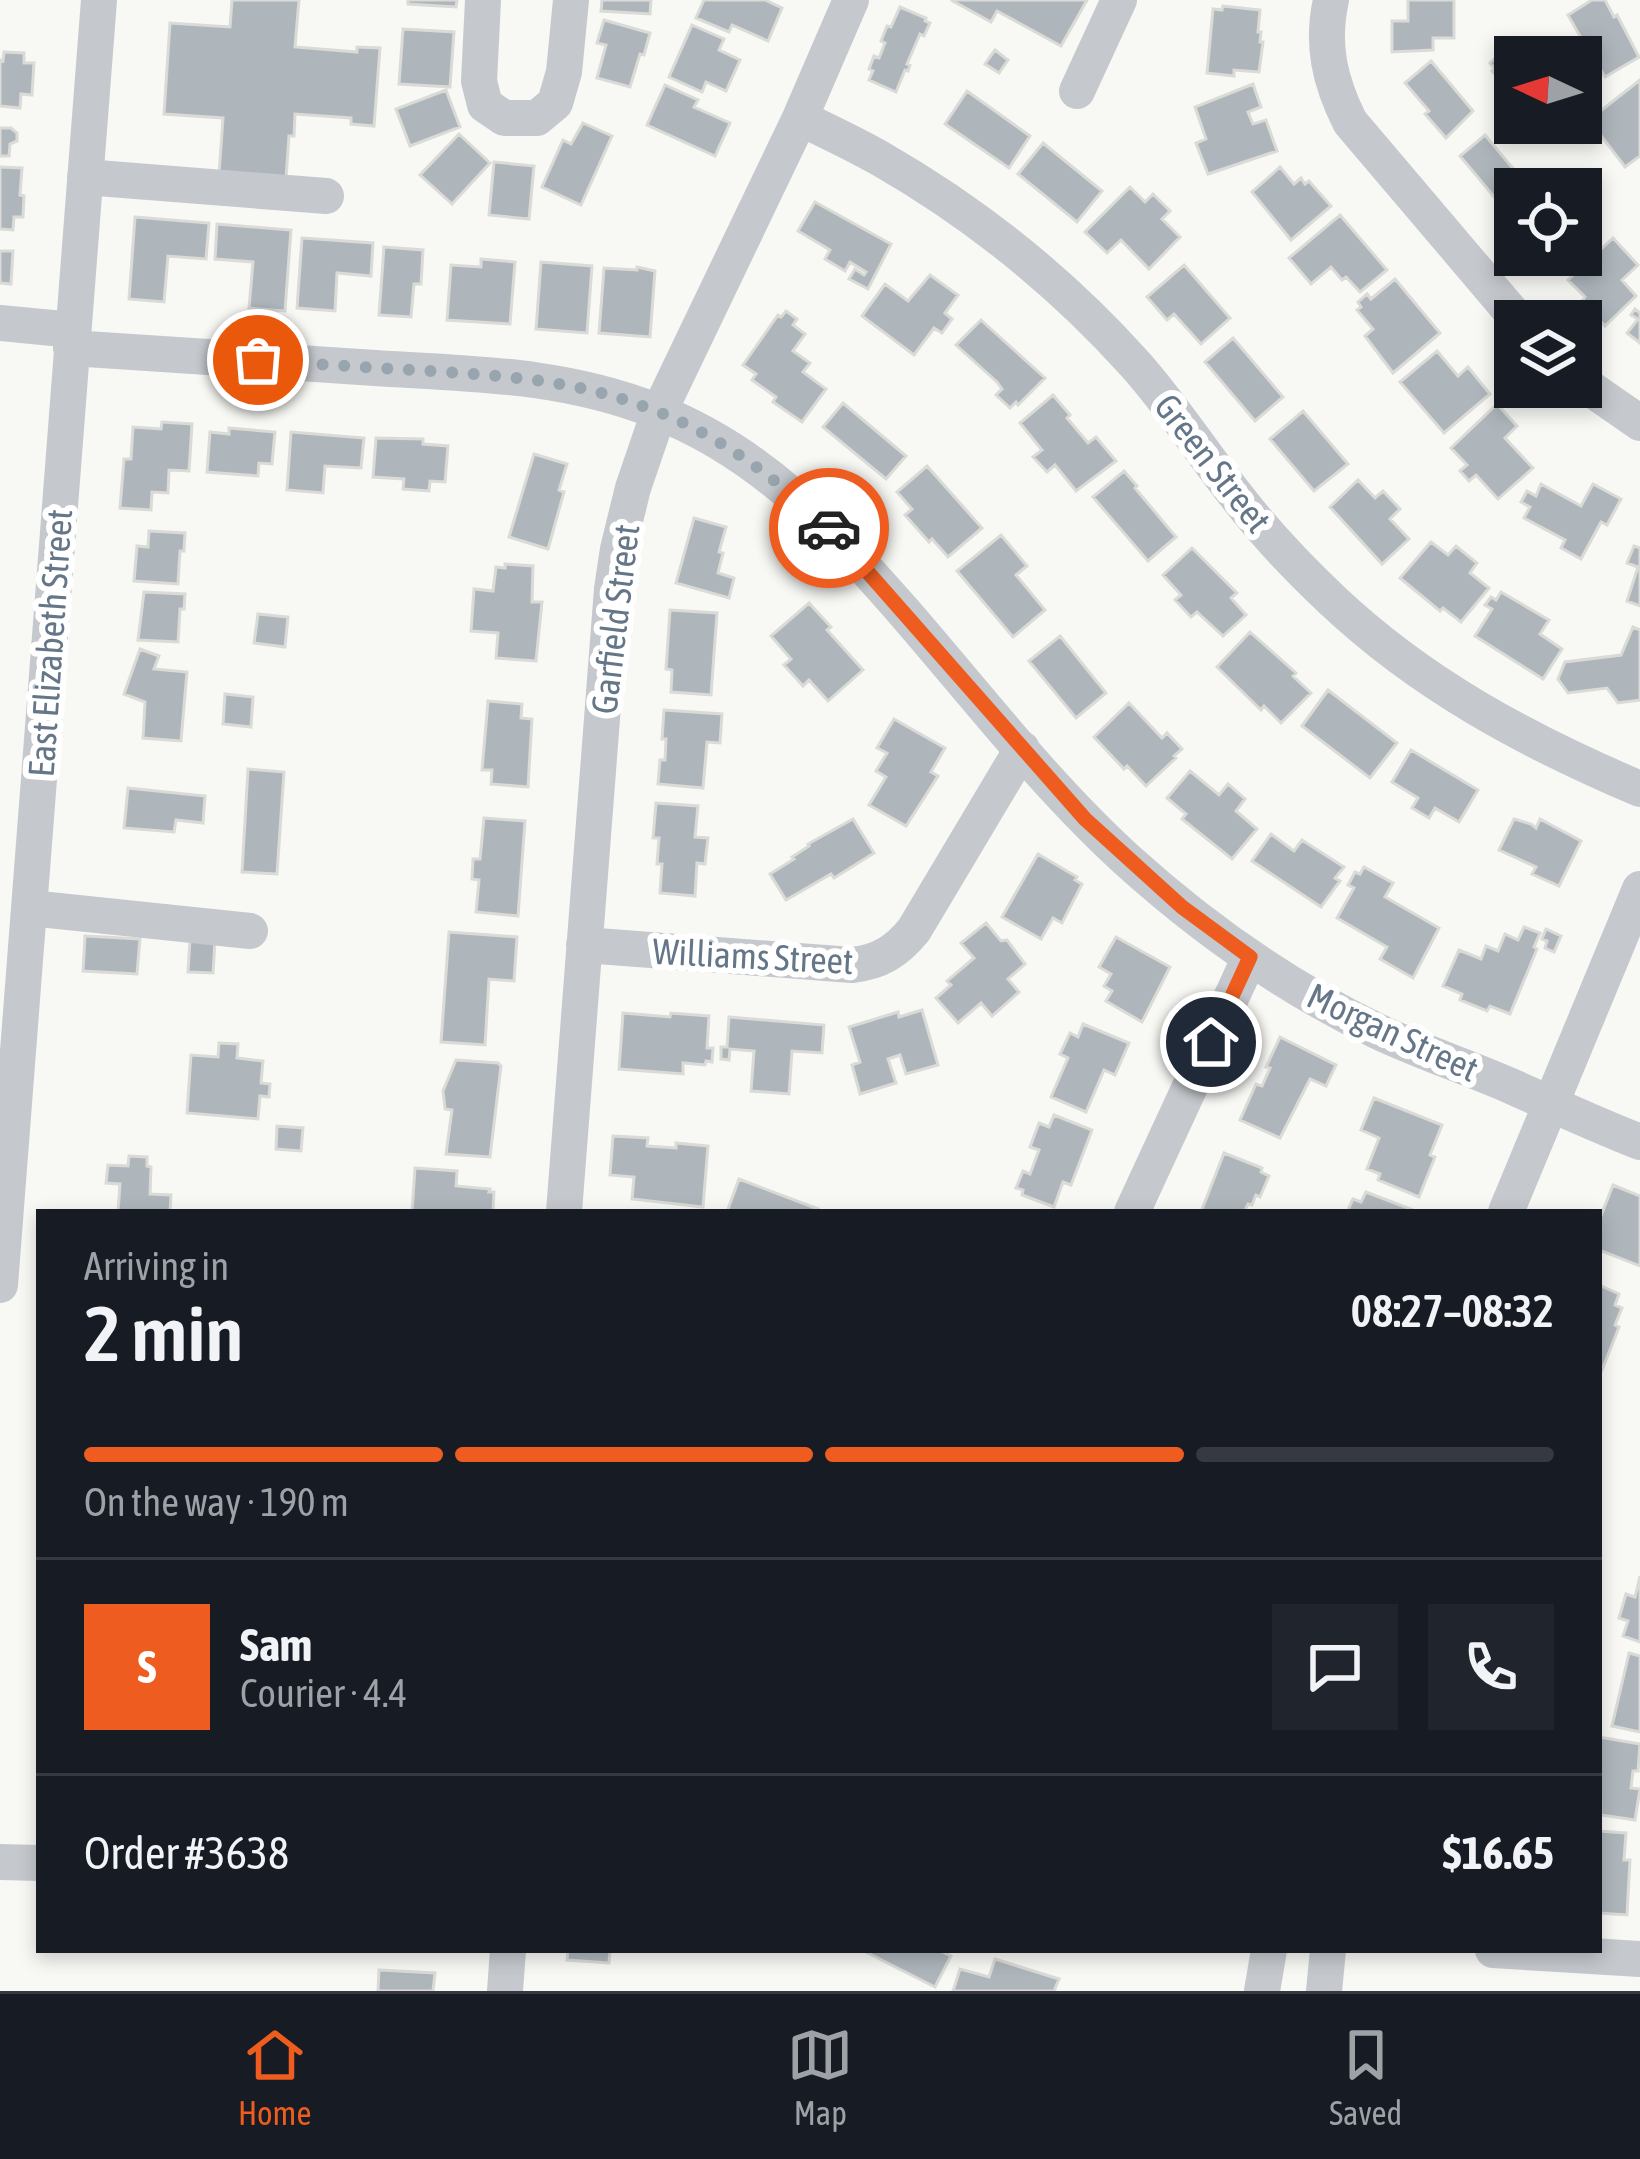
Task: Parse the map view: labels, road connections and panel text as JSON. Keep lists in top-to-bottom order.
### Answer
{
  "streets": {
    "street": [
      "Green Street",
      "Garfield Street",
      "East Elizabeth Street",
      "Williams Street",
      "Morgan Street"
    ]
  },
  "crossings": [
    ["Green Street", "Garfield Street"],
    ["Garfield Street", "Williams Street"],
    ["Garfield Street", "Morgan Street"],
    ["East Elizabeth Street", "Morgan Street"],
    ["Williams Street", "Morgan Street"]
  ],
  "north": "left",
  "page": {
    "heading": ["2 min", "Arriving in", "08:27–08:32"],
    "panel": [
      "Sam",
      "Courier · 4.4",
      "Order #3638",
      "$16.65"
    ],
    "bar": "On the way · 190 m",
    "round": "S",
    "tabs": ["Home", "Map", "Saved"]
  }
}
